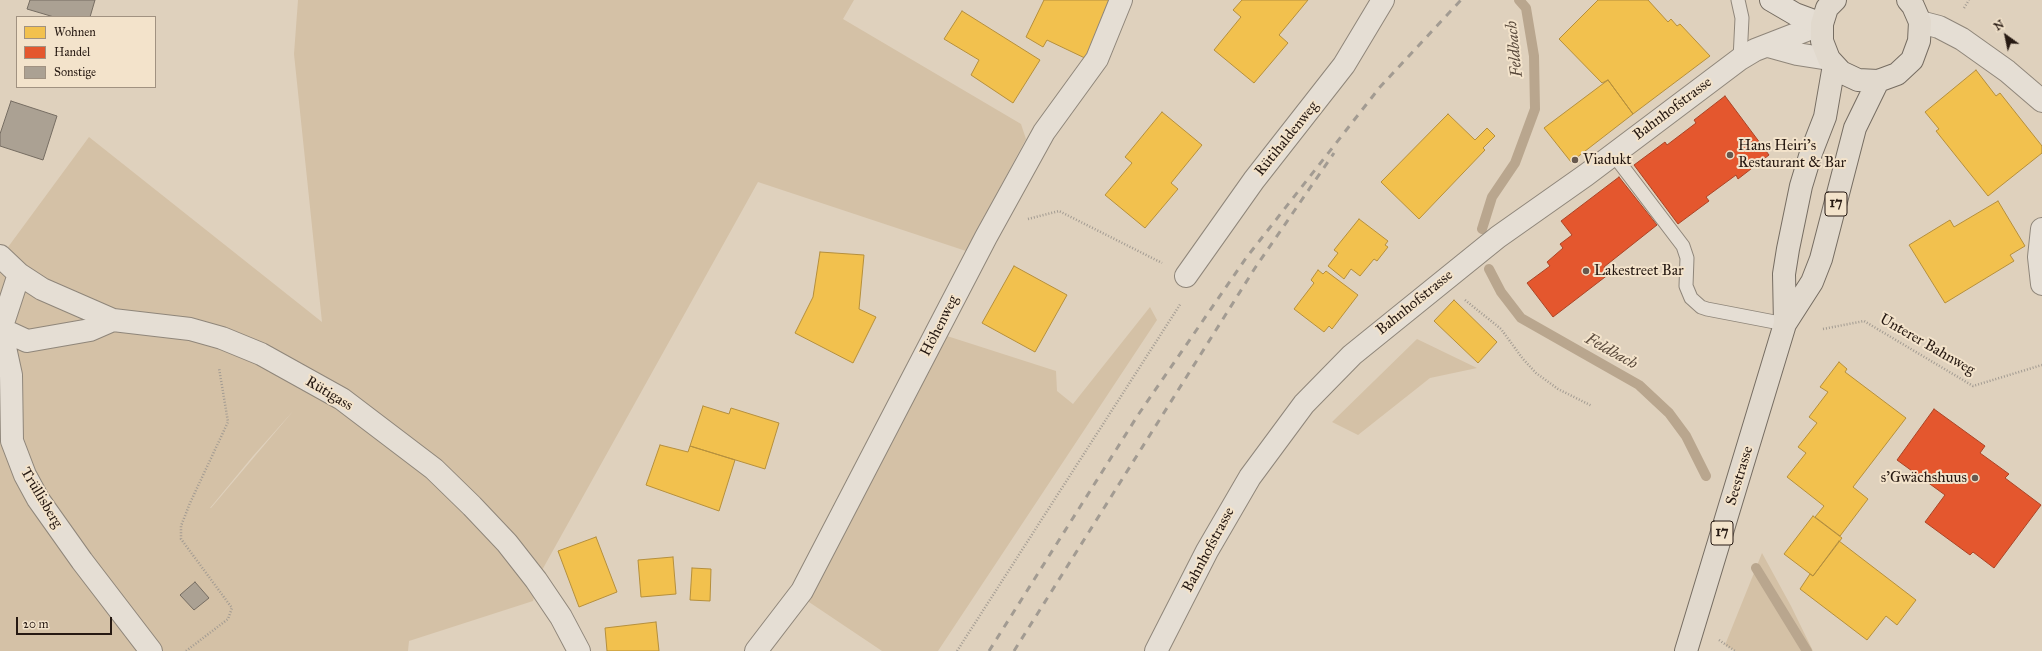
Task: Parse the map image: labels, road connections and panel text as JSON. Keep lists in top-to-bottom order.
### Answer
{
  "streets": {
    "main road": ["17", "Seestrasse"],
    "street": [
      "Bahnhofstrasse",
      "Rütihaldenweg",
      "Höhenweg",
      "Rütigass",
      "Trüllisberg"
    ],
    "path": ["Unterer Bahnweg"]
  },
  "water": ["Feldbach"],
  "places": [
    "Hans Heiri's Restaurant & Bar",
    "Viadukt",
    "Lakestreet Bar",
    "s'Gwächshuus"
  ],
  "legend": ["Wohnen", "Handel", "Sonstige"],
  "scale_bar": "20 m",
  "north": "top left"
}
